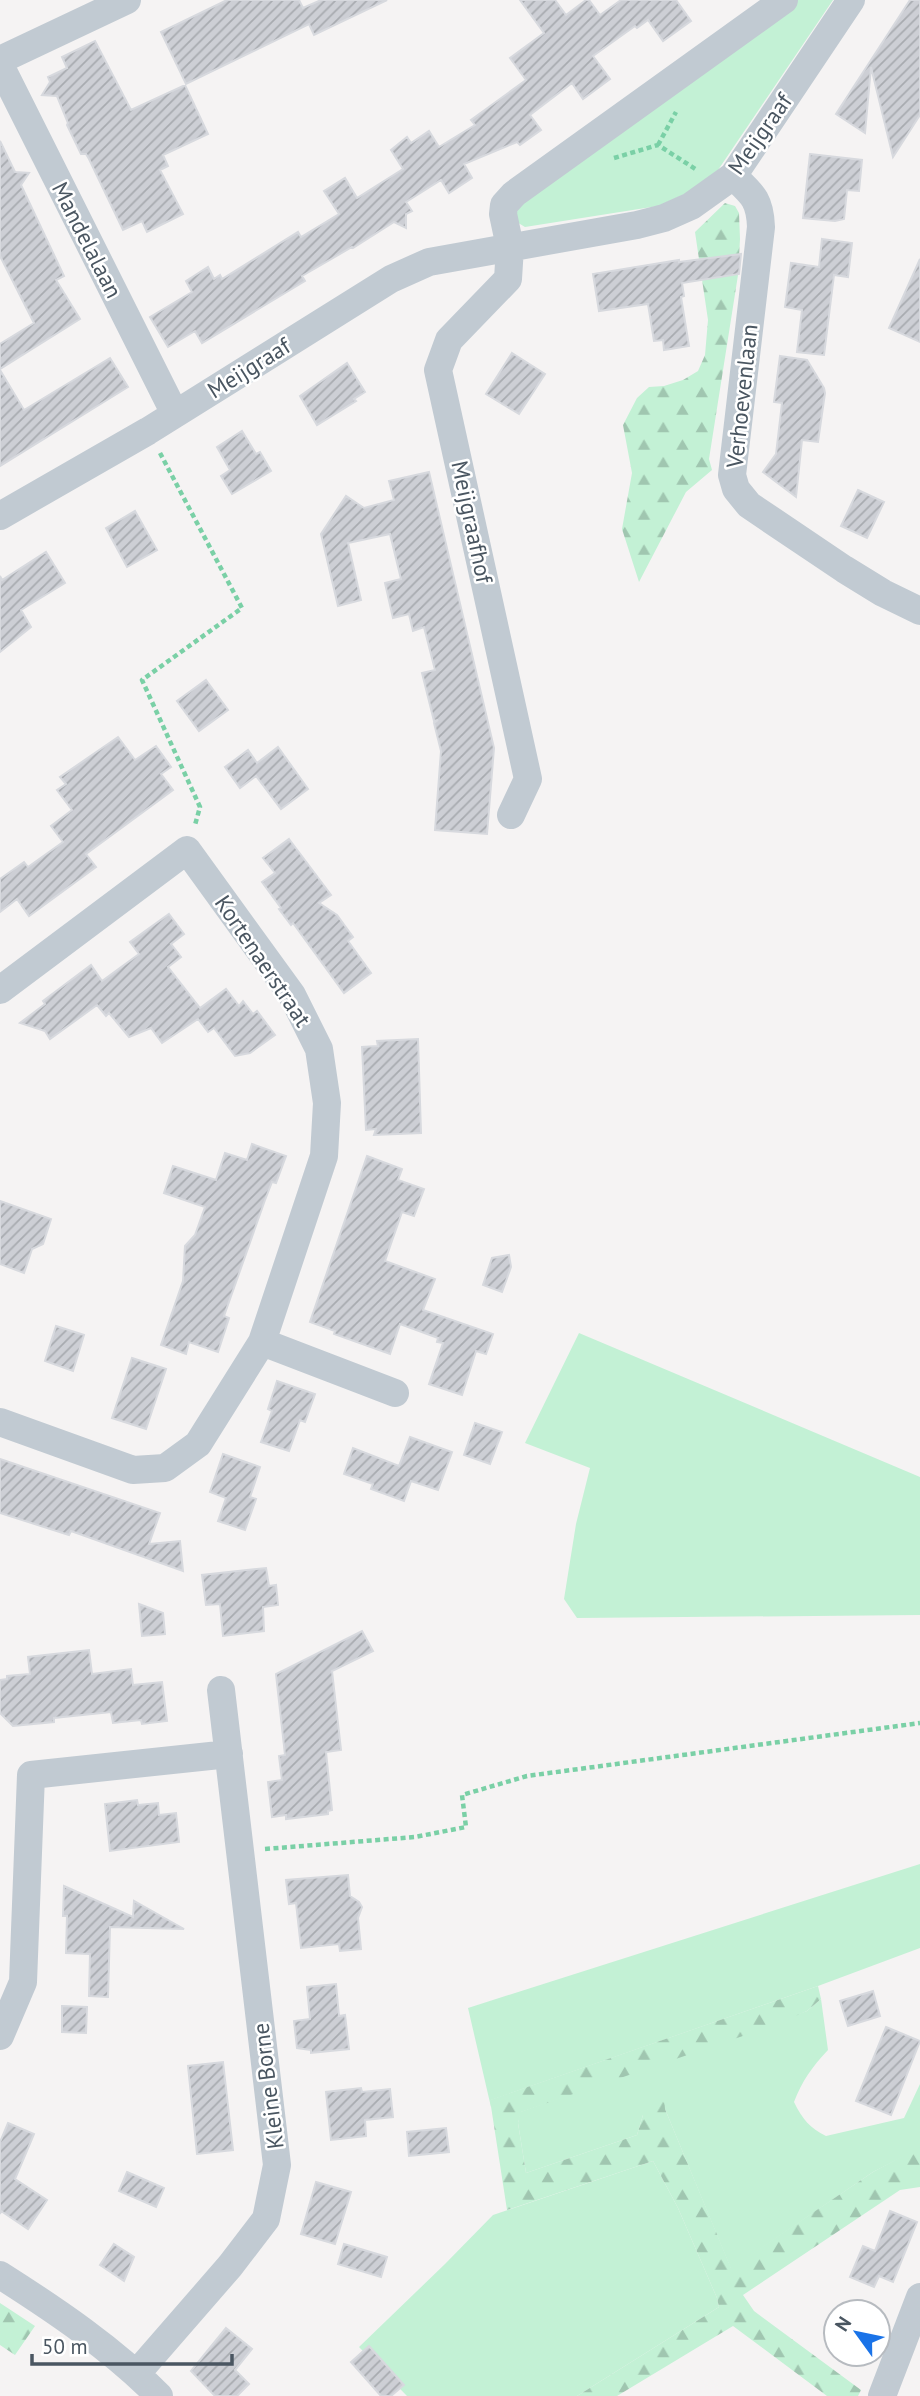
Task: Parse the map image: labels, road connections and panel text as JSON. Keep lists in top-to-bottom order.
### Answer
{
  "streets": {
    "street": [
      "Meijgraaf",
      "Mandelalaan",
      "Verhoevenlaan",
      "Meijgraafhof",
      "Kortenaerstraat",
      "Kleine Borne"
    ]
  },
  "crossings": [
    ["Meijgraaf", "Mandelalaan"],
    ["Meijgraaf", "Verhoevenlaan"],
    ["Meijgraaf", "Meijgraafhof"]
  ],
  "scale_bar": "50 m",
  "north": "top left"
}
